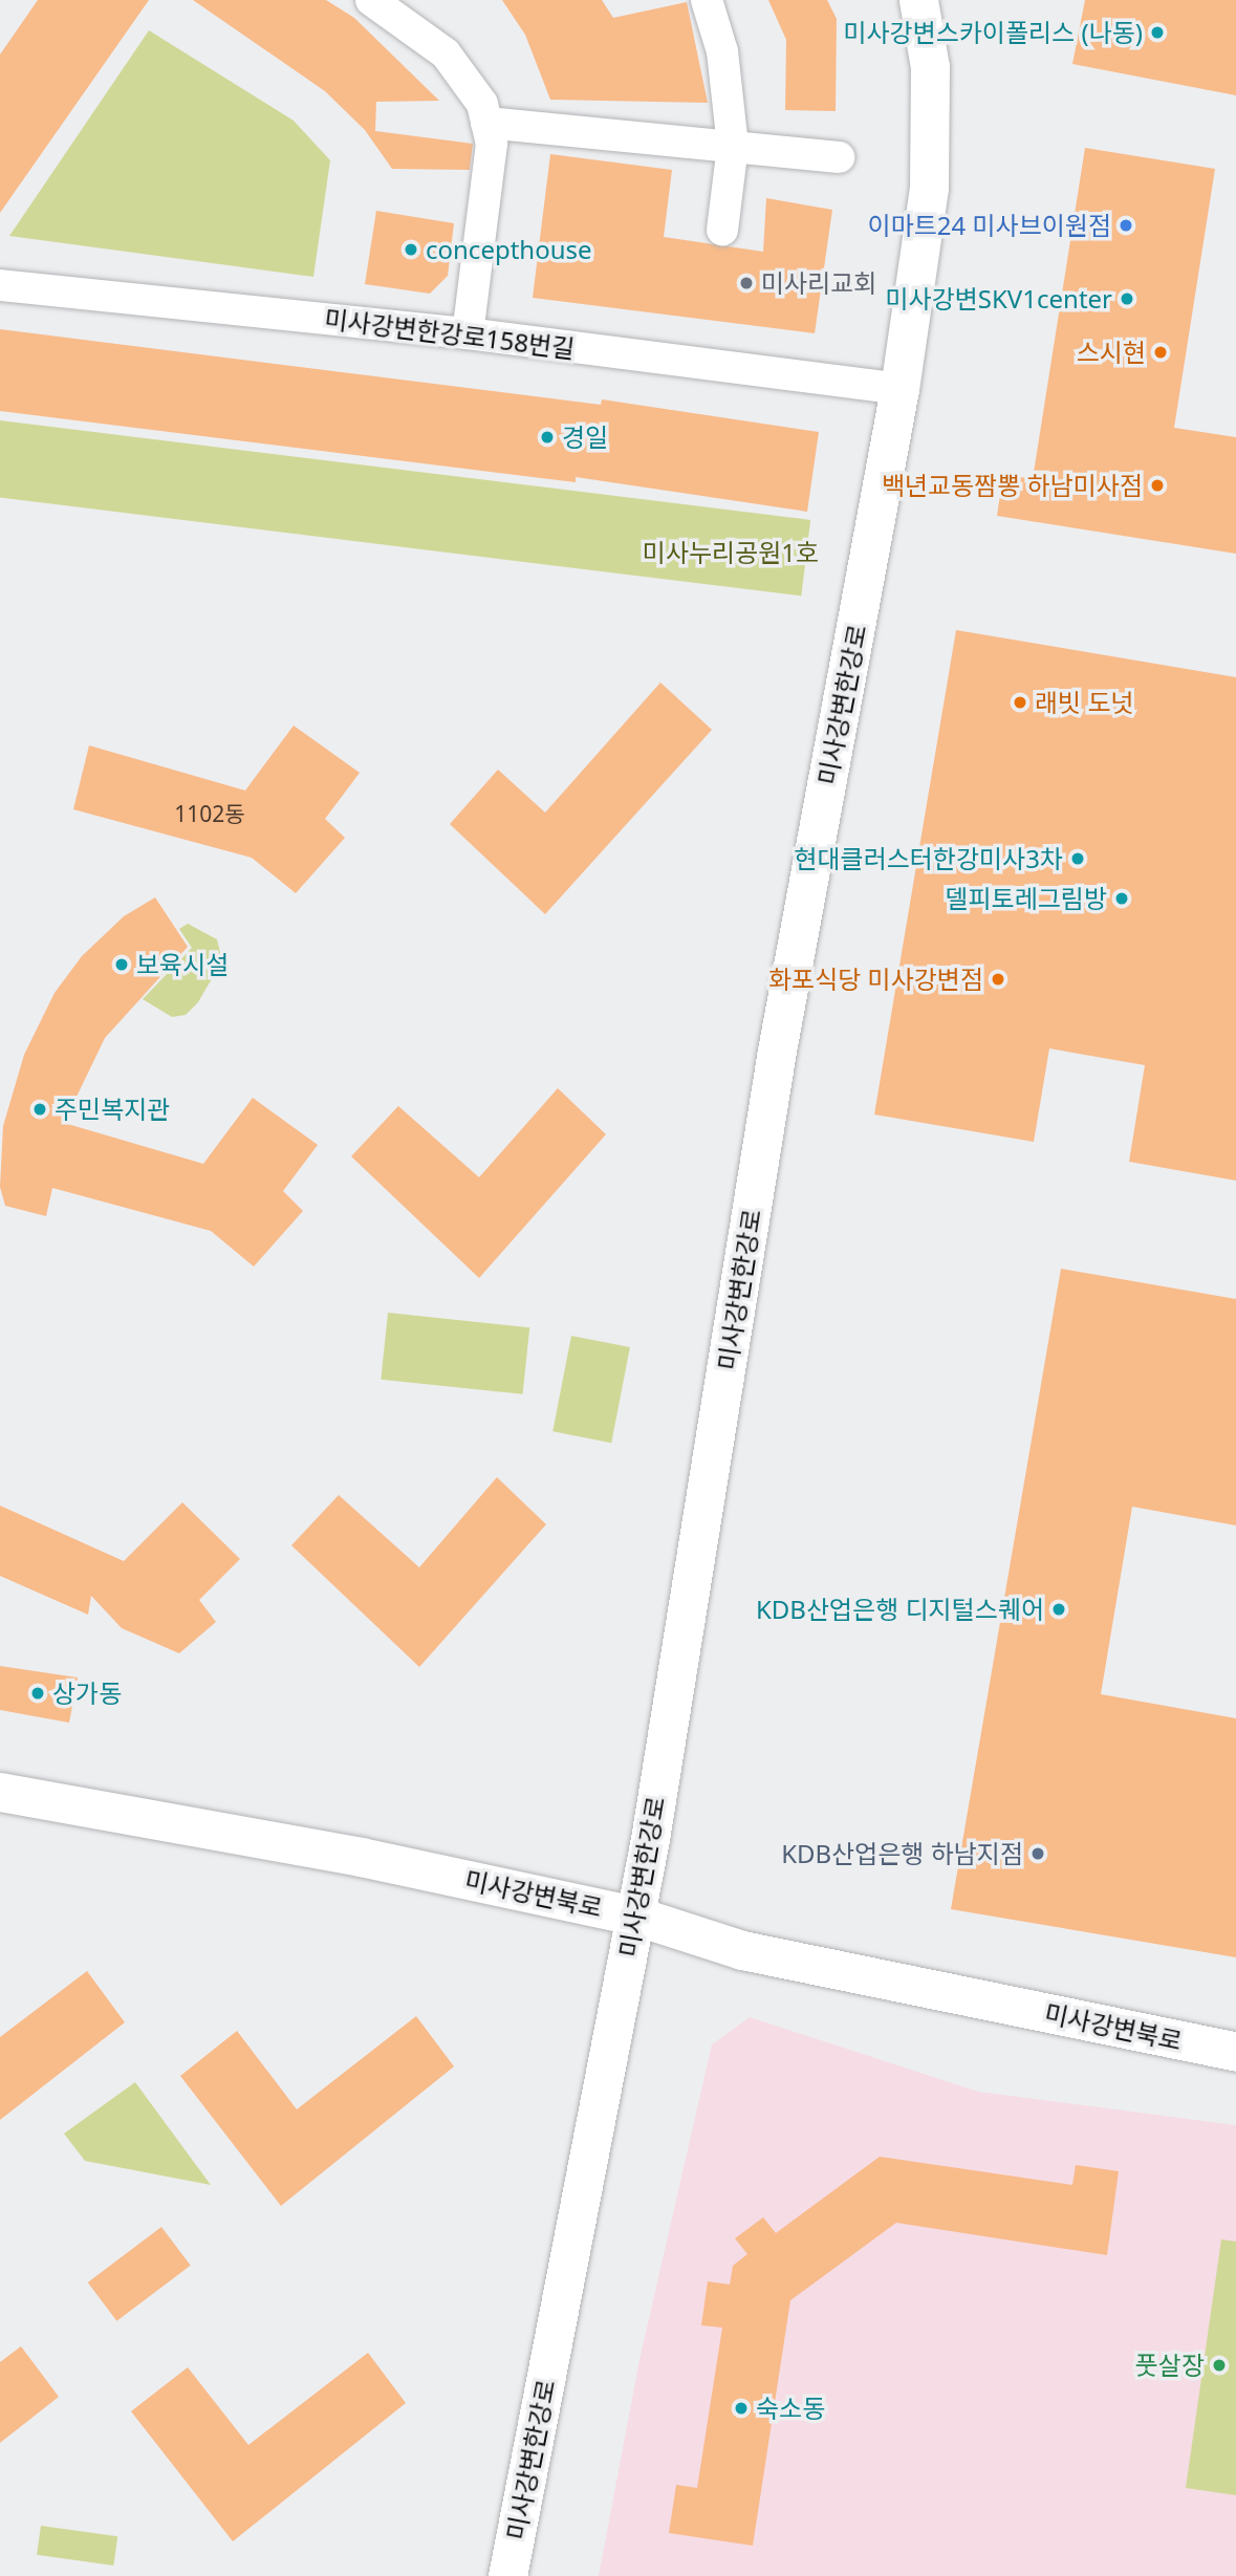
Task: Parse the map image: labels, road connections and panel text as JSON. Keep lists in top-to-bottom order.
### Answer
{
  "streets": {
    "street": ["미사강변한강로158번길", "미사강변한강로", "미사강변북로"]
  },
  "crossings": [
    ["미사강변한강로158번길", "미사강변한강로"],
    ["미사강변한강로", "미사강변북로"]
  ],
  "parks": ["미사누리공원1호"],
  "places": [
    "미사강변스카이폴리스 (나동)",
    "이마트24 미사브이원점",
    "concepthouse",
    "미사리교회",
    "미사강변SKV1center",
    "스시현",
    "경일",
    "백년교동짬뽕 하남미사점",
    "래빗 도넛",
    "현대클러스터한강미사3차",
    "델피토레그림방",
    "보육시설",
    "화포식당 미사강변점",
    "주민복지관",
    "KDB산업은행 디지털스퀘어",
    "상가동",
    "KDB산업은행 하남지점",
    "풋살장",
    "숙소동"
  ],
  "house_numbers": ["1102동"]
}
